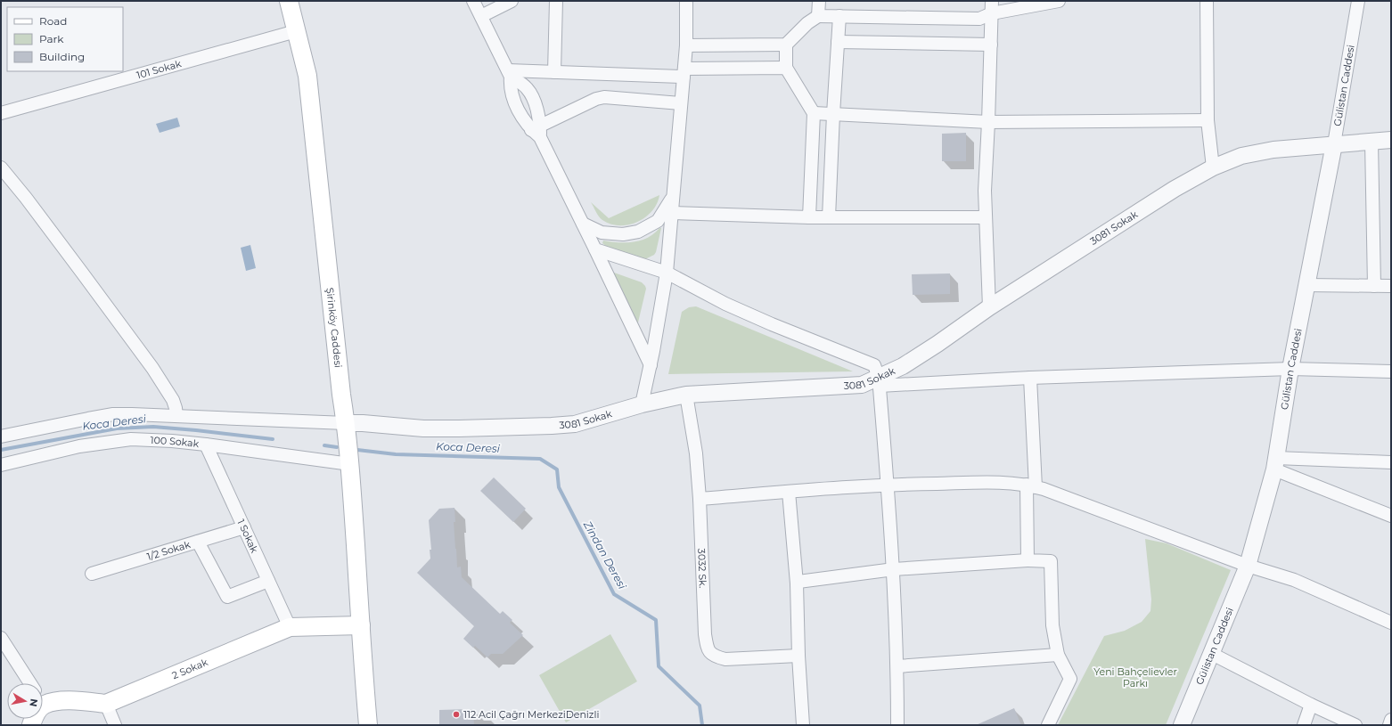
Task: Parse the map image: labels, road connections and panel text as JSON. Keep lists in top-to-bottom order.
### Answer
{
  "streets": {
    "main road": ["Şirinköy Caddesi", "2 Sokak"],
    "street": [
      "101 Sokak",
      "Gülistan Caddesi",
      "3081 Sokak",
      "100 Sokak",
      "1 Sokak",
      "1/2 Sokak",
      "3032 Sk."
    ]
  },
  "crossings": [
    ["101 Sokak", "Şirinköy Caddesi"],
    ["Gülistan Caddesi", "3081 Sokak"],
    ["3081 Sokak", "Şirinköy Caddesi"],
    ["3081 Sokak", "3032 Sk."],
    ["Şirinköy Caddesi", "100 Sokak"],
    ["Şirinköy Caddesi", "2 Sokak"],
    ["100 Sokak", "1 Sokak"],
    ["1 Sokak", "1/2 Sokak"],
    ["1 Sokak", "2 Sokak"]
  ],
  "water": ["Koca Deresi", "Zindan Deresi"],
  "parks": ["Yeni Bahçelievler Parkı"],
  "places": ["112 Acil Çağrı MerkeziDenizli"],
  "legend": ["Road", "Park", "Building"],
  "north": "right"
}
